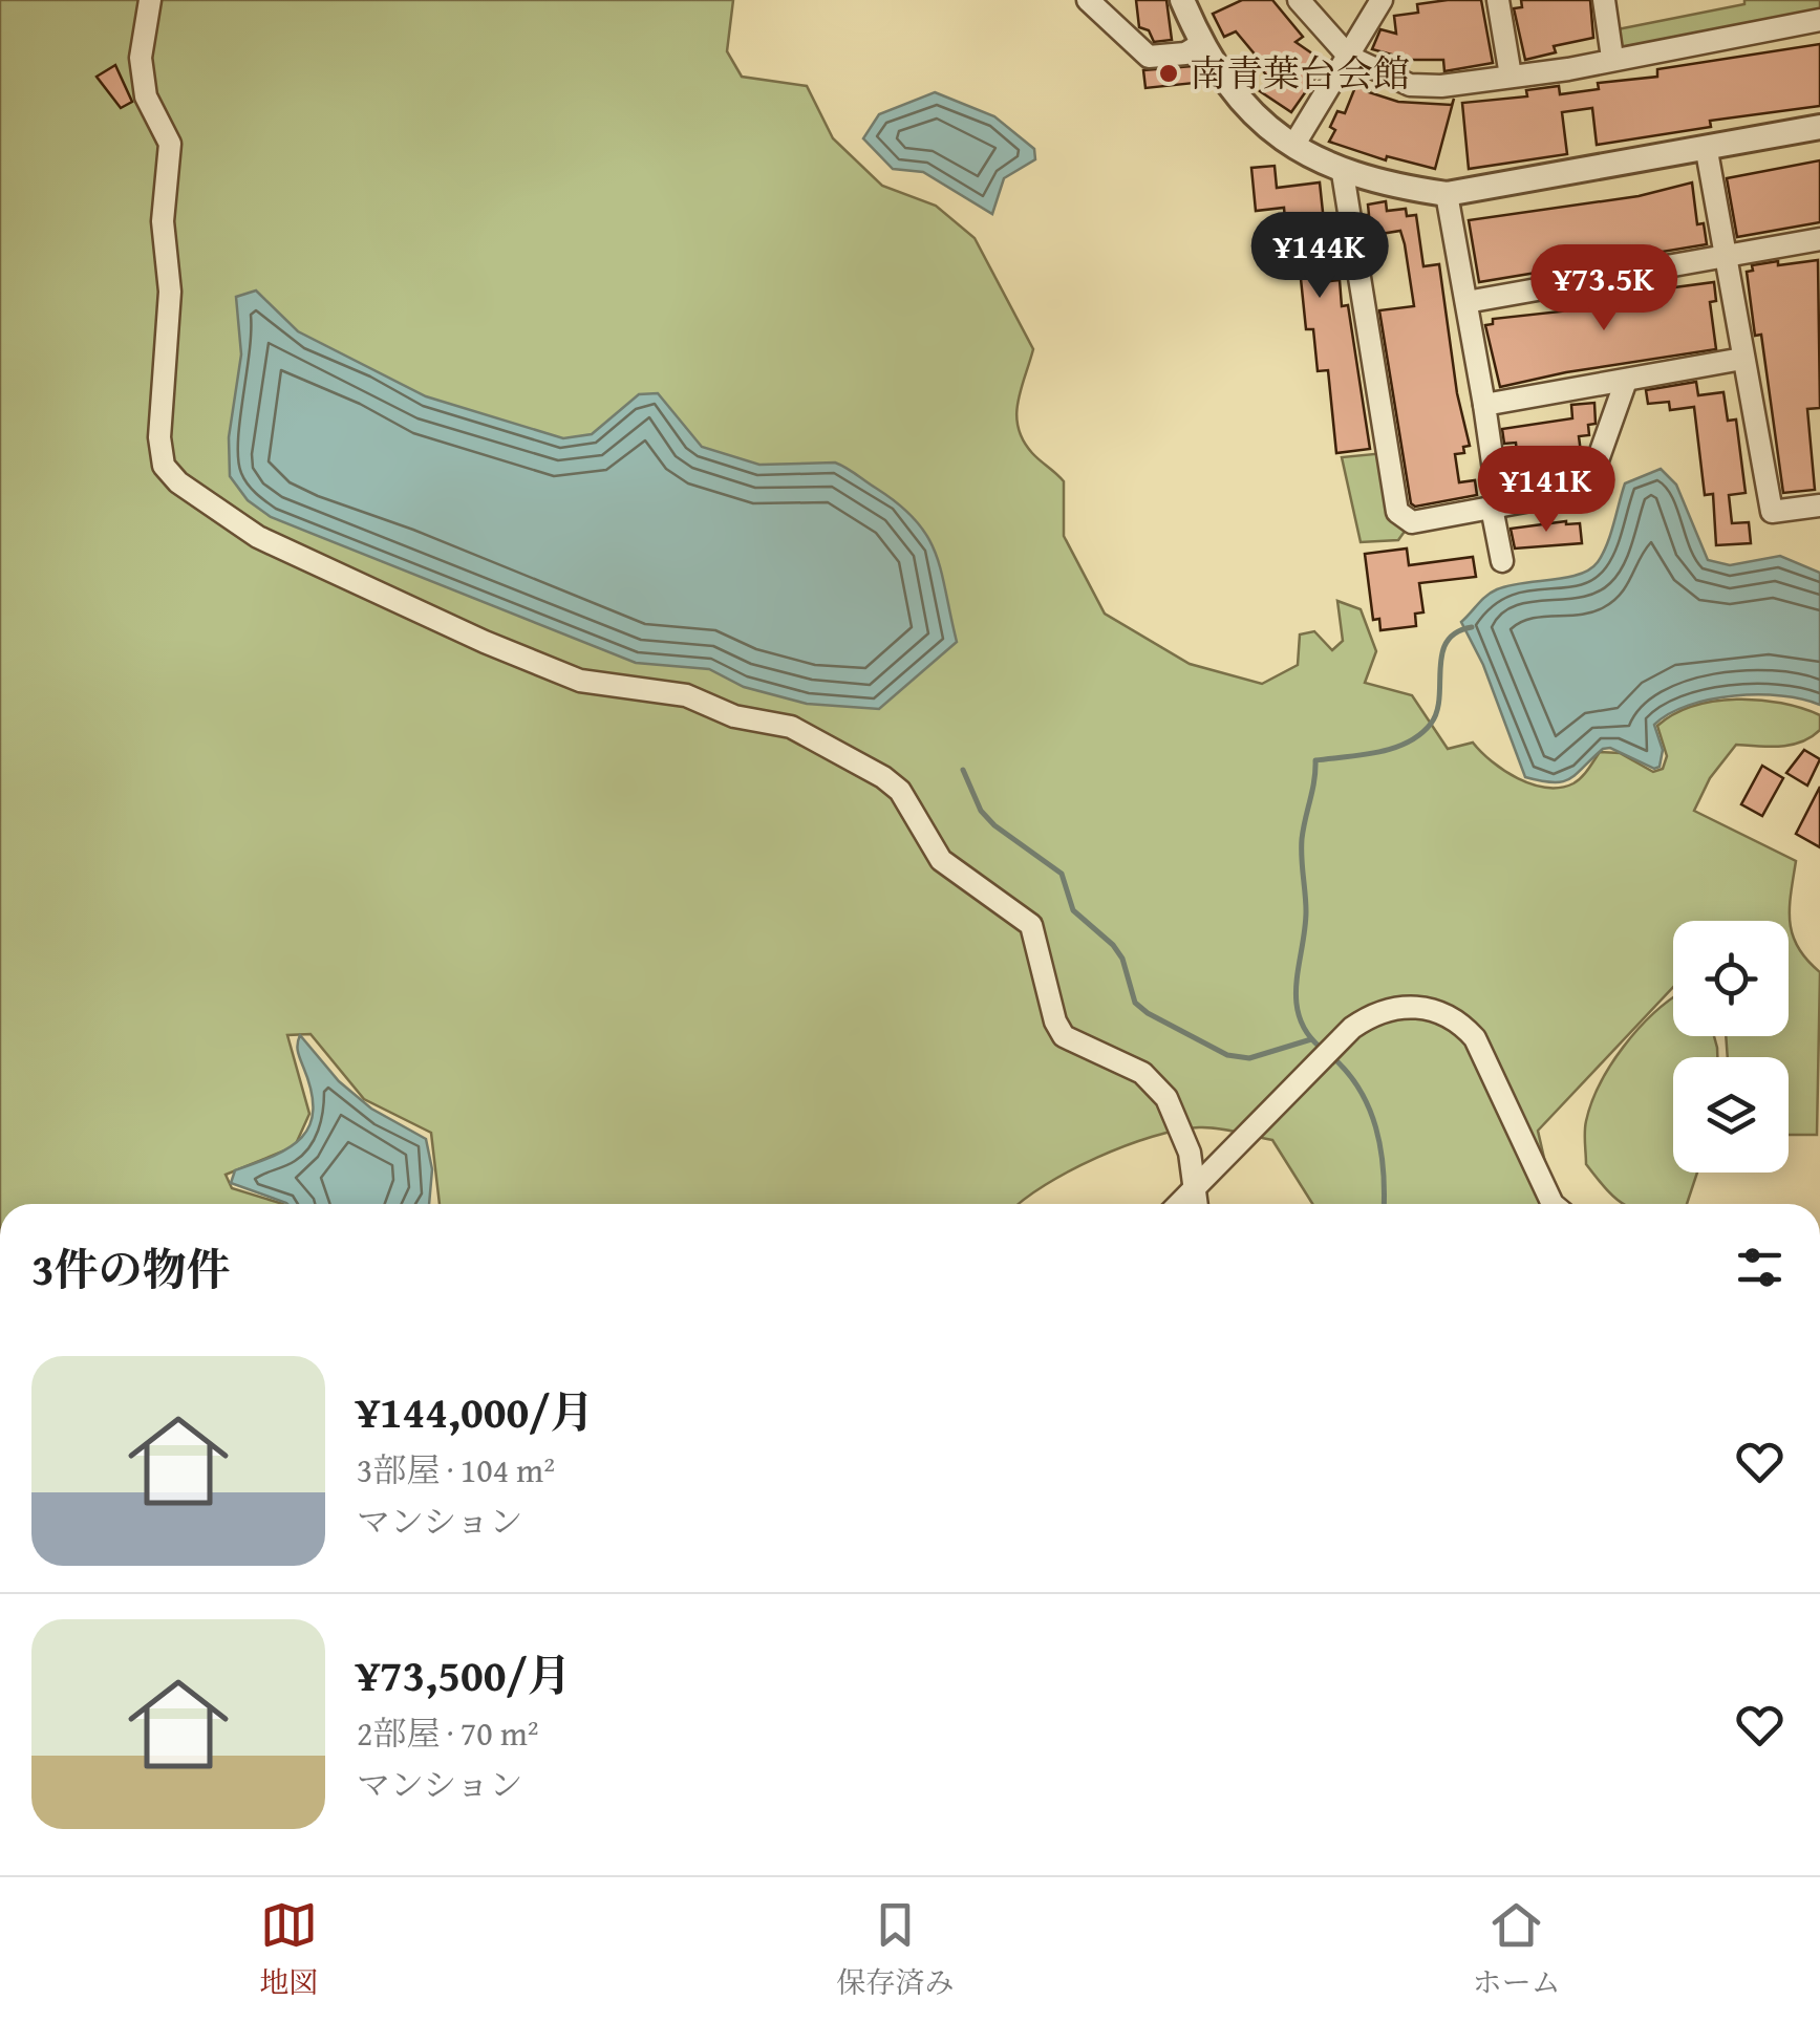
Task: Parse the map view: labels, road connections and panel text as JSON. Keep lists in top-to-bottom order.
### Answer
{
  "places": ["南青葉台会館"],
  "page": {
    "price": ["¥144K", "¥73.5K", "¥141K"],
    "heading": "3件の物件",
    "list": [
      {
        "name": "¥144,000/月",
        "note": "3部屋 · 104 m² · マンション"
      },
      {
        "name": "¥73,500/月",
        "note": "2部屋 · 70 m² · マンション"
      }
    ],
    "tabs": ["地図", "保存済み", "ホーム"]
  }
}
